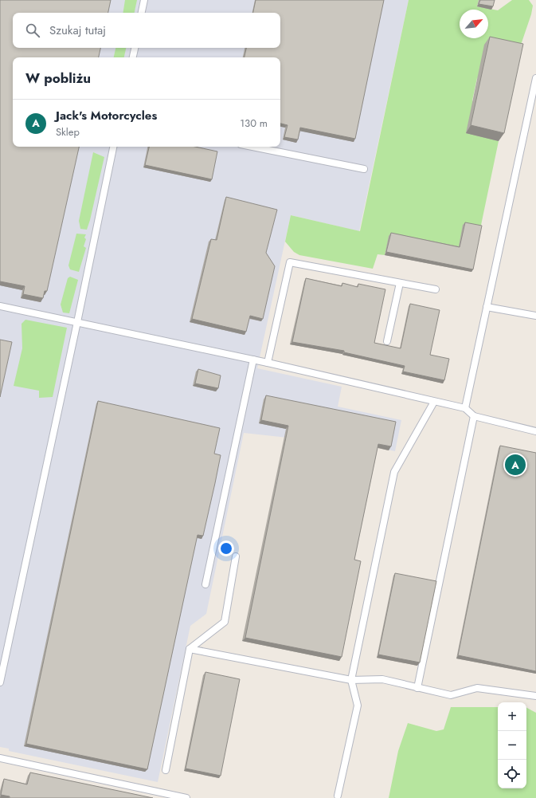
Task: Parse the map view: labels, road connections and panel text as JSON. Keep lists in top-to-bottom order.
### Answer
{
  "north": "top right",
  "page": {
    "search": "Szukaj tutaj",
    "heading": "W pobliżu",
    "list": [
      {
        "mark": "A",
        "name": "Jack's Motorcycles",
        "note": "Sklep",
        "value": "130 m"
      }
    ],
    "pins": "A",
    "map_buttons": ["+", "−"]
  }
}
